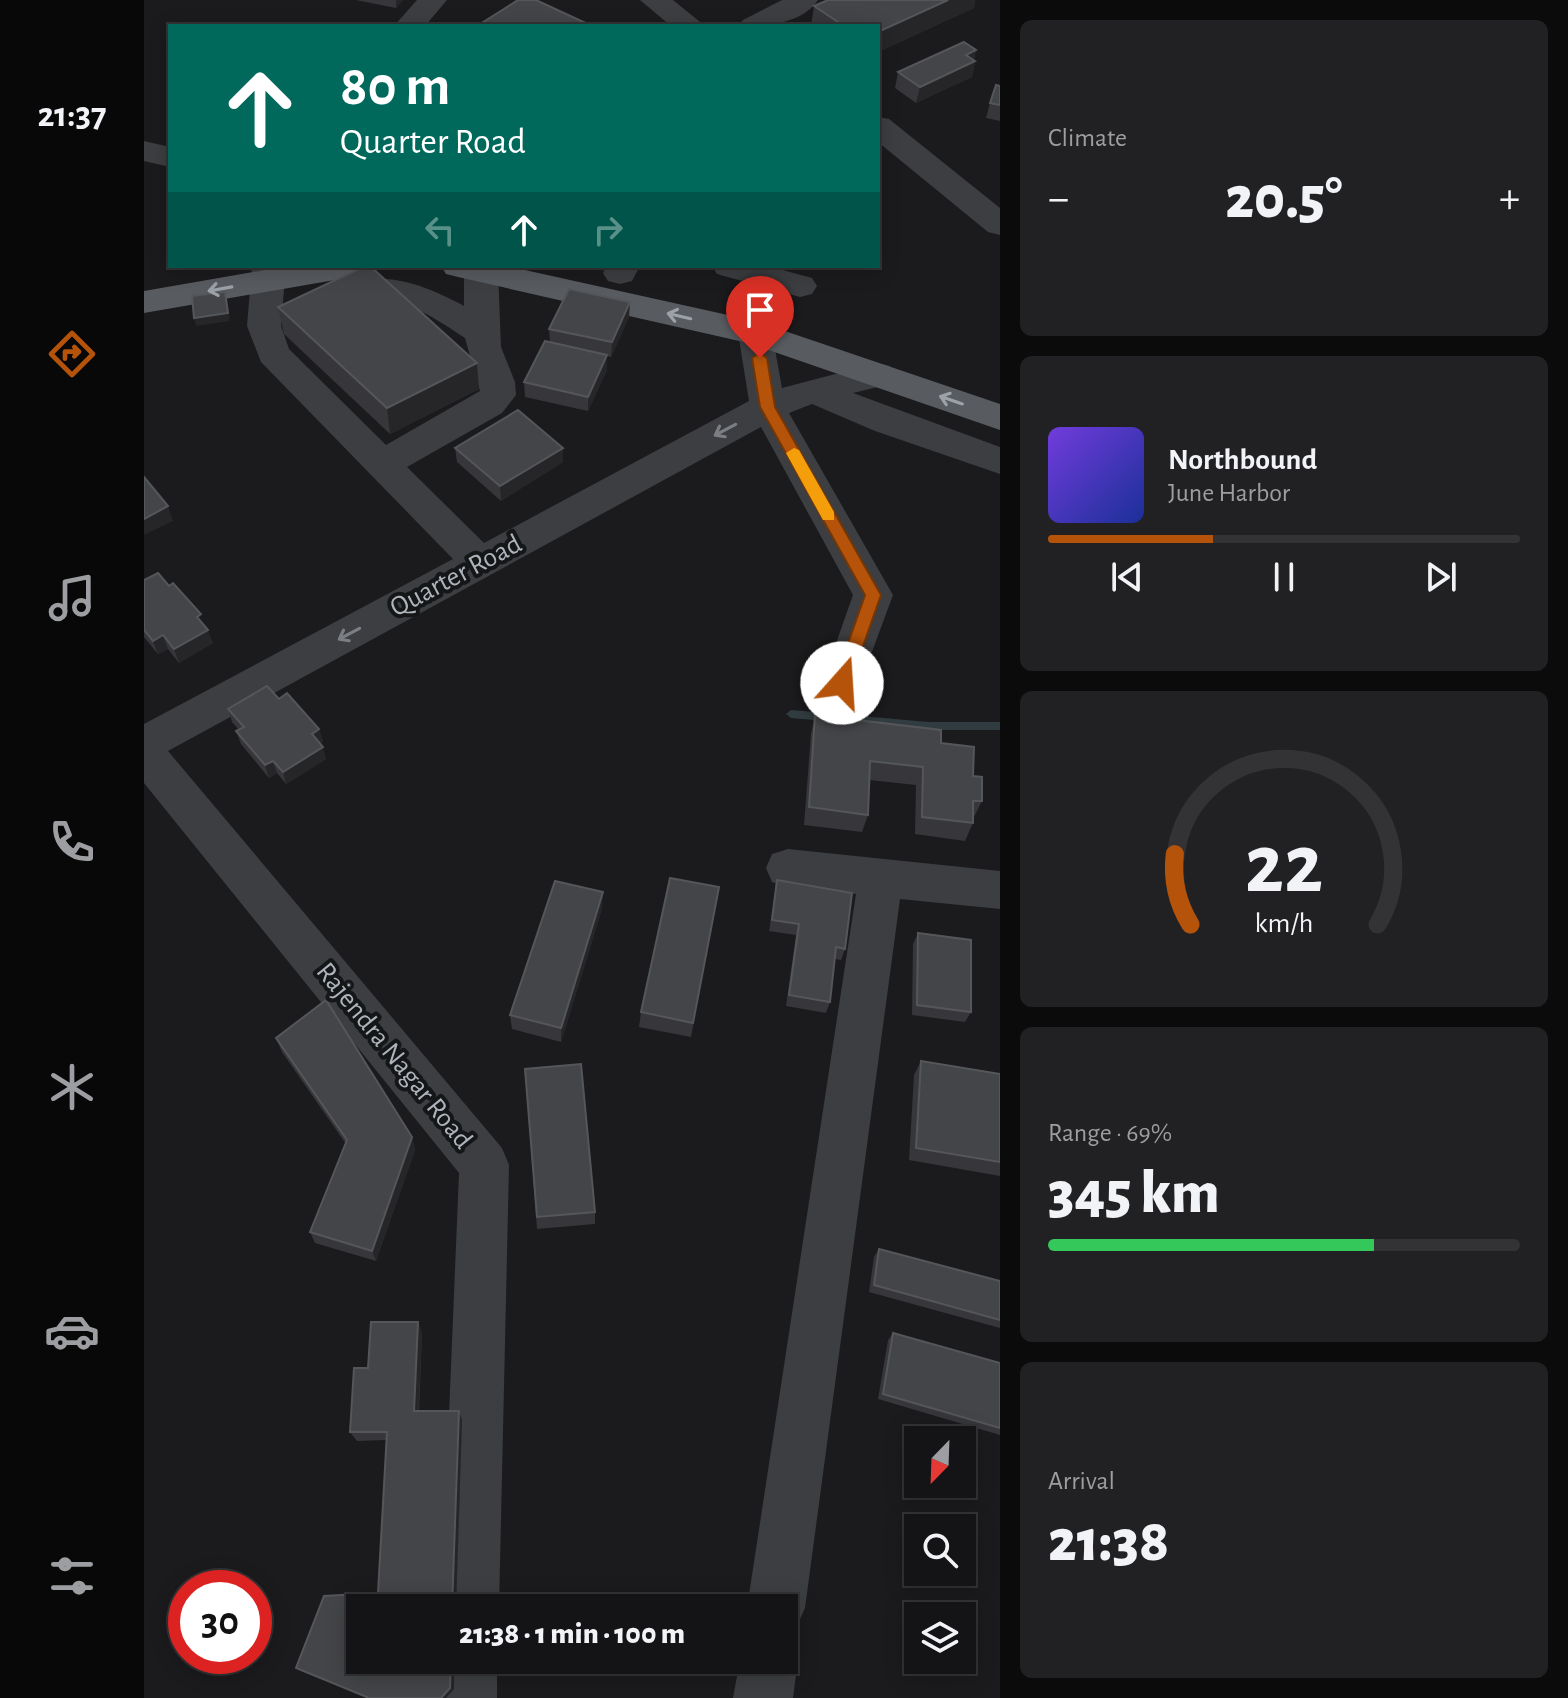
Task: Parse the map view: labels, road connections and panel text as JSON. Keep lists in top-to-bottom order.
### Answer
{
  "streets": {
    "street": ["Quarter Road", "Rajendra Nagar Road"]
  },
  "one_way": ["Quarter Road"],
  "north": "bottom left",
  "page": {
    "tabs": "21:37",
    "tile": [
      "Climate",
      ["Range · 69%", "345 km"],
      ["Arrival", "21:38"]
    ],
    "turn": ["80 m", "Quarter Road"],
    "heat": ["−", "20.5°", "+"],
    "song": ["Northbound", "June Harbor"],
    "limit": "30",
    "trip": "21:38 · 1 min · 100 m",
    "gauge": ["22", "km/h"]
  }
}
